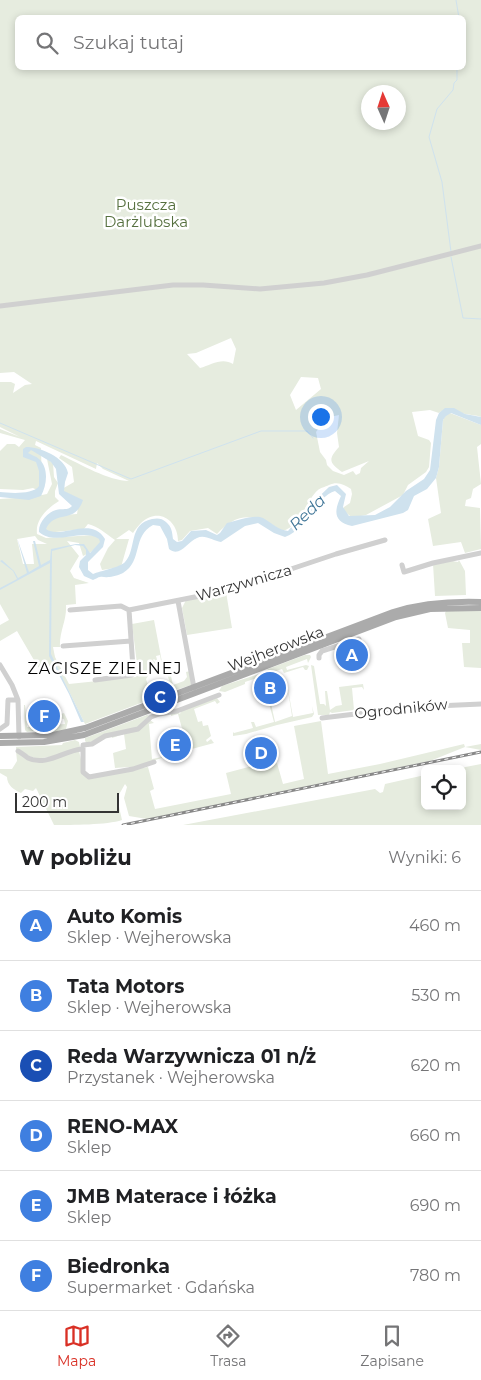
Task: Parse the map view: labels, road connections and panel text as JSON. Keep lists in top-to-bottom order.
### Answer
{
  "streets": {
    "main road": ["Wejherowska"],
    "street": ["Warzywnicza", "Ogrodników"]
  },
  "districts": ["ZACISZE ZIELNEJ"],
  "water": ["Reda"],
  "parks": ["Puszcza Darżlubska"],
  "scale_bar": "200 m",
  "north": "top",
  "page": {
    "search": "Szukaj tutaj",
    "pins": [
      "A",
      "B",
      "C",
      "F",
      "E",
      "D"
    ],
    "scale": "200 m",
    "heading": ["W pobliżu", "Wyniki: 6"],
    "list": [
      {
        "mark": "A",
        "name": "Auto Komis",
        "note": "Sklep · Wejherowska",
        "value": "460 m"
      },
      {
        "mark": "B",
        "name": "Tata Motors",
        "note": "Sklep · Wejherowska",
        "value": "530 m"
      },
      {
        "mark": "C",
        "name": "Reda Warzywnicza 01 n/ż",
        "note": "Przystanek · Wejherowska",
        "value": "620 m"
      },
      {
        "mark": "D",
        "name": "RENO-MAX",
        "note": "Sklep",
        "value": "660 m"
      },
      {
        "mark": "E",
        "name": "JMB Materace i łóżka",
        "note": "Sklep",
        "value": "690 m"
      },
      {
        "mark": "F",
        "name": "Biedronka",
        "note": "Supermarket · Gdańska",
        "value": "780 m"
      }
    ],
    "nav": ["Mapa", "Trasa", "Zapisane"]
  }
}
